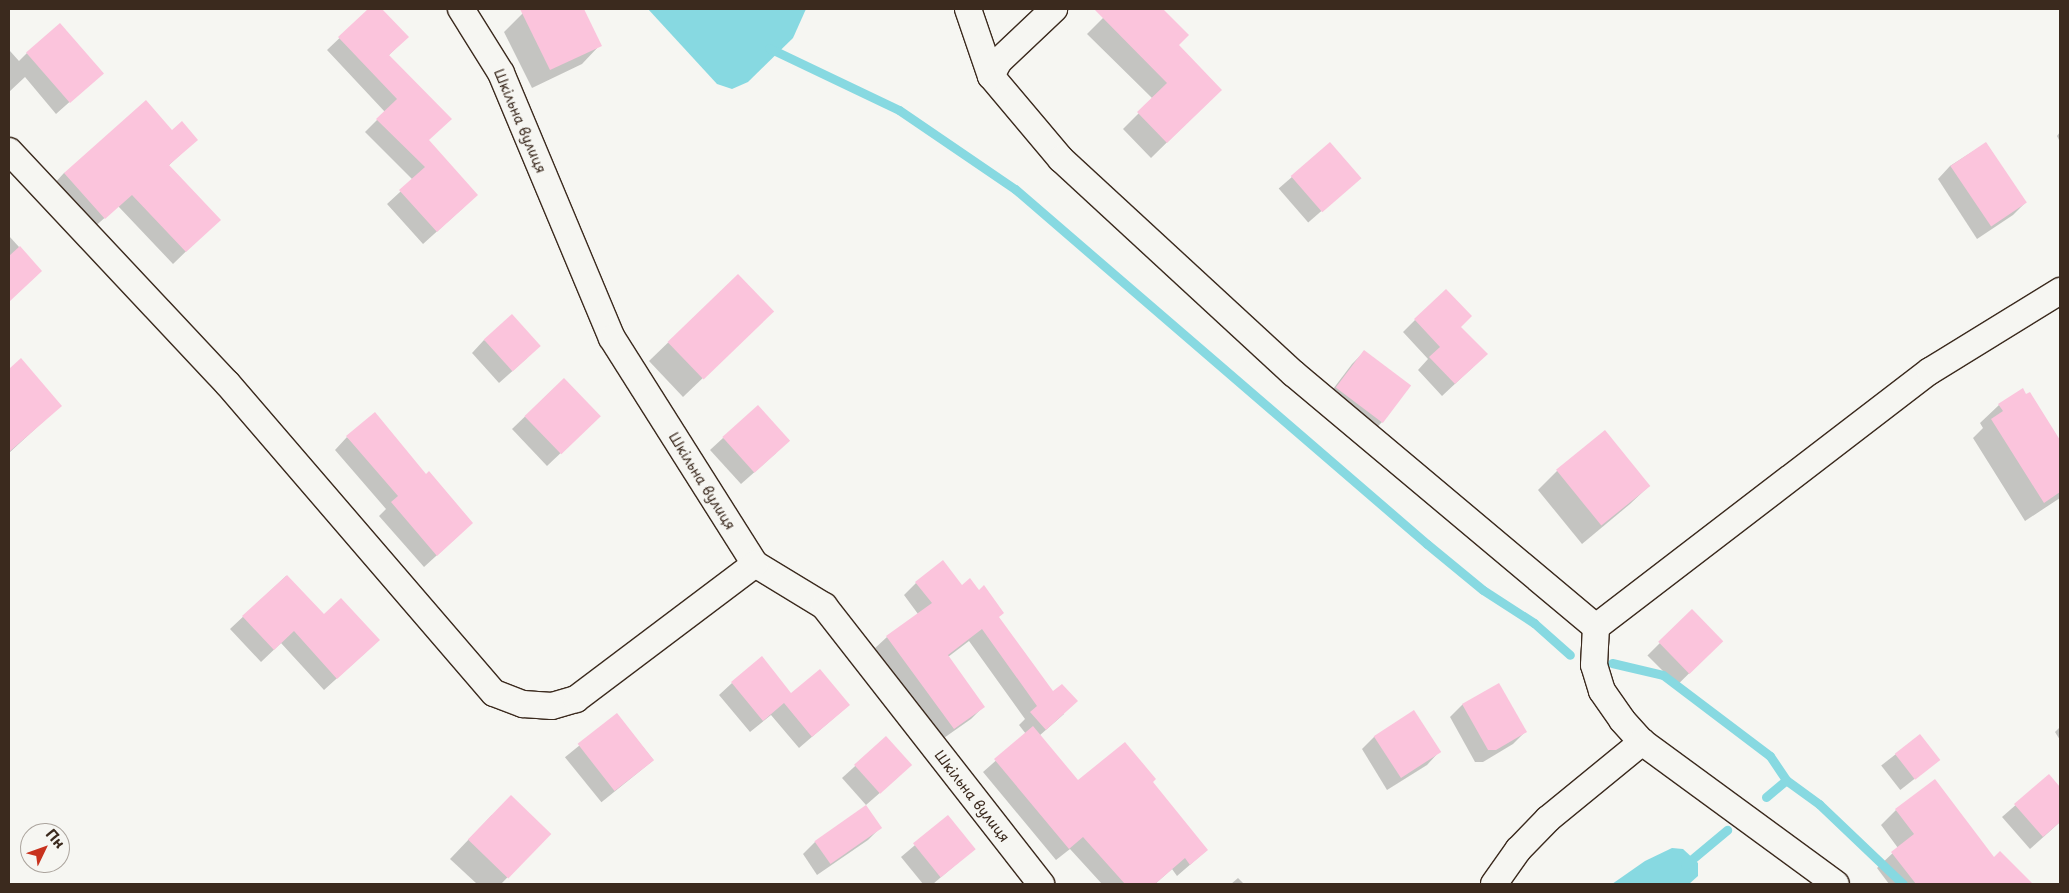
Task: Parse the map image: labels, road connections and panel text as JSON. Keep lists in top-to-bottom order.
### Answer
{
  "streets": {
    "street": ["Шкільна вулиця"]
  },
  "north": "top right"
}
